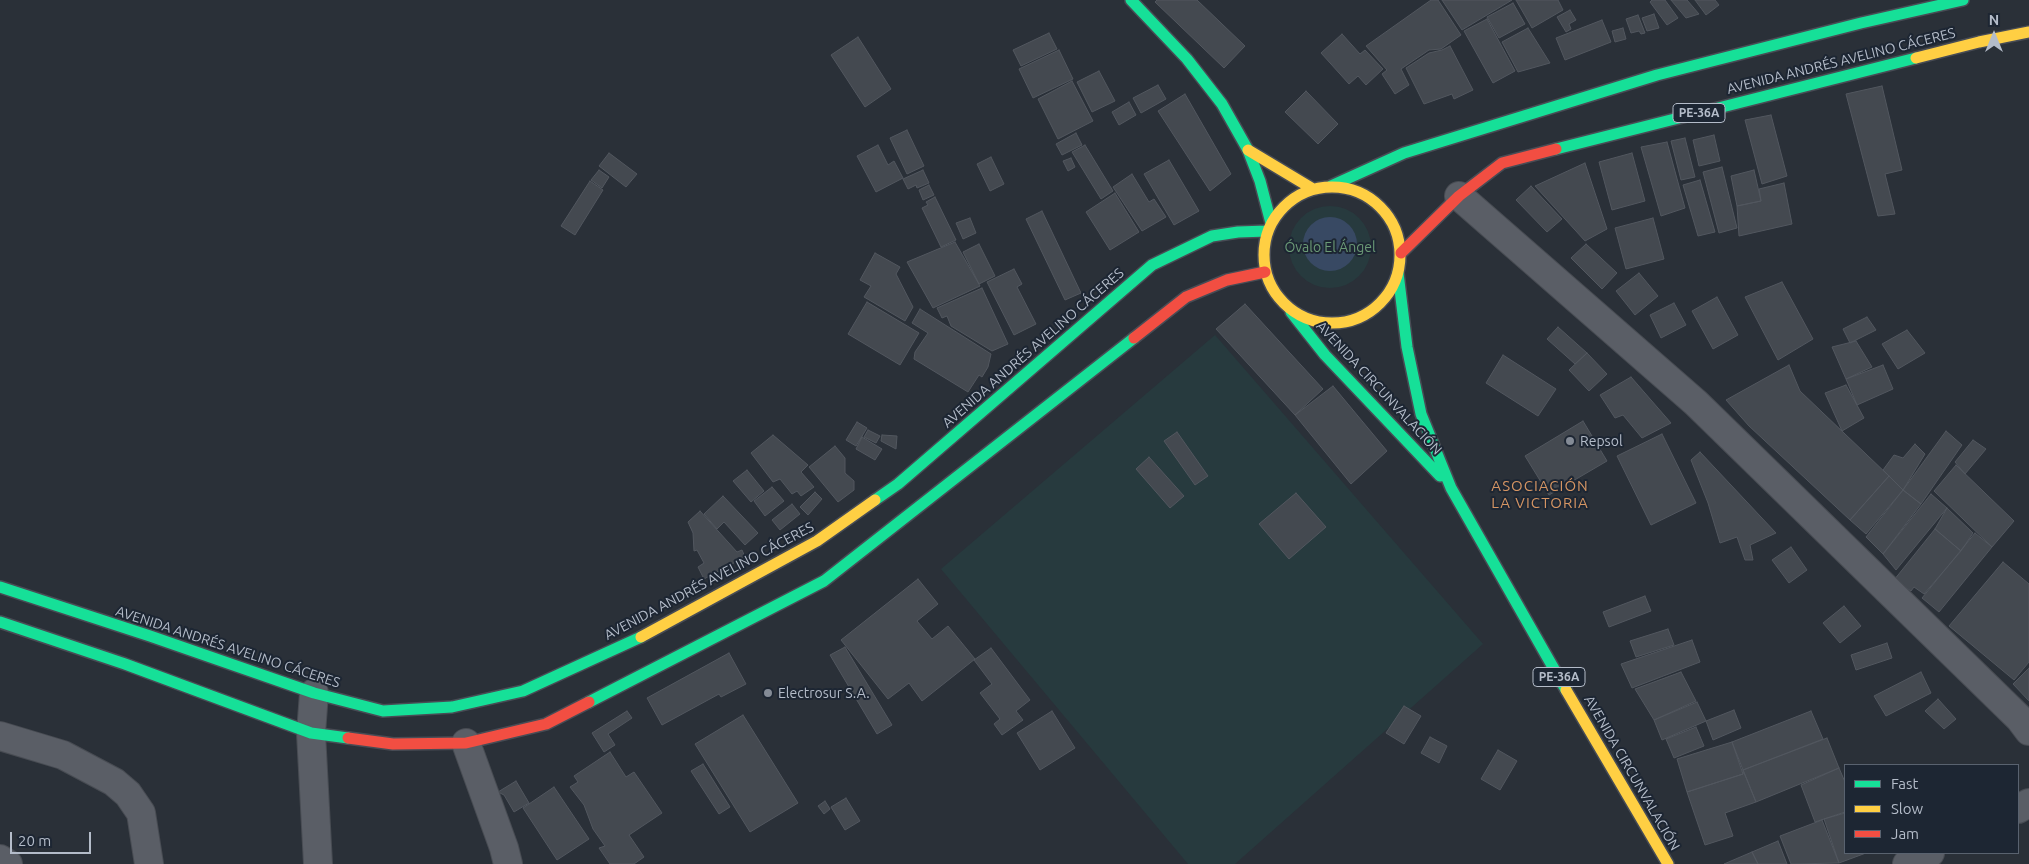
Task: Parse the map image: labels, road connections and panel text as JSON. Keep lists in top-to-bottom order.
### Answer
{
  "streets": {
    "main road": ["AVENIDA ANDRÉS AVELINO CÁCERES", "PE-36A", "AVENIDA CIRCUNVALACIÓN"]
  },
  "crossings": [
    ["AVENIDA ANDRÉS AVELINO CÁCERES", "AVENIDA CIRCUNVALACIÓN"]
  ],
  "districts": ["ASOCIACIÓN LA VICTORIA"],
  "parks": ["Óvalo El Ángel"],
  "places": ["Repsol", "Electrosur S.A."],
  "legend": ["Fast", "Slow", "Jam"],
  "scale_bar": "20 m",
  "north": "top"
}
